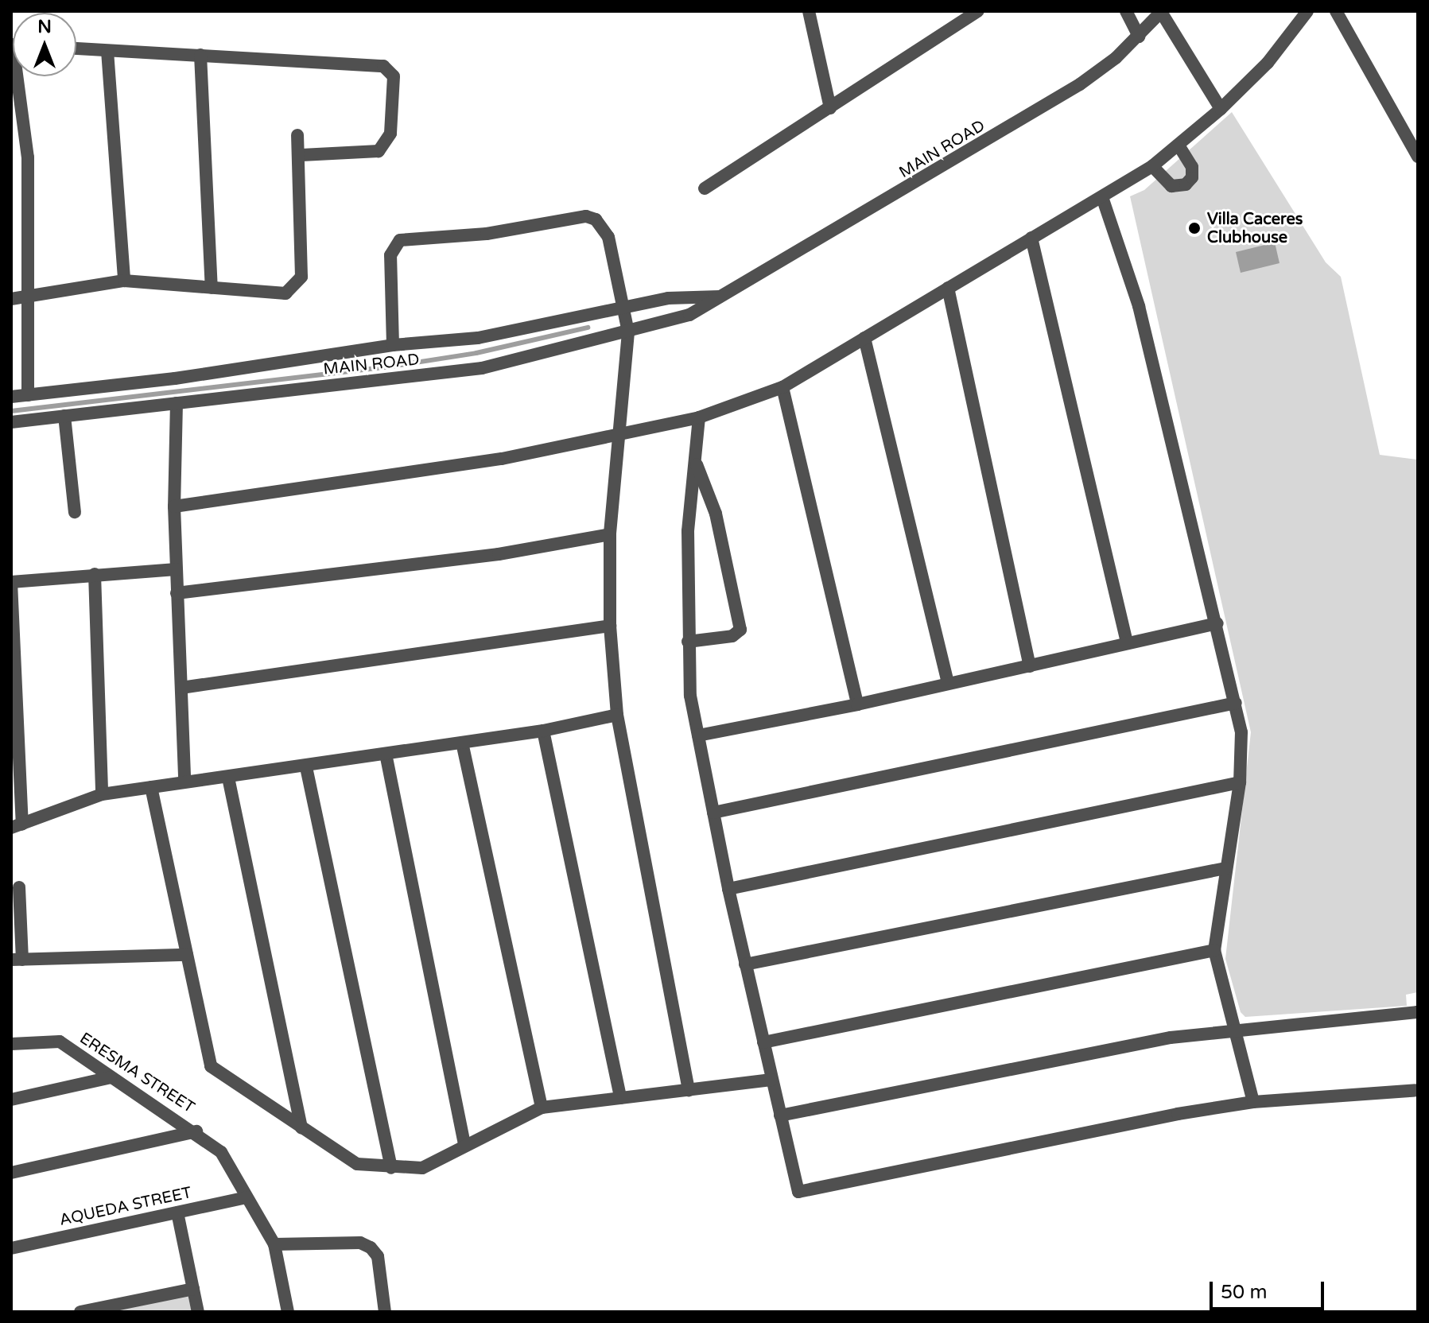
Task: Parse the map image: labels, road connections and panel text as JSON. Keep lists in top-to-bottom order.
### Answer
{
  "streets": {
    "street": ["MAIN ROAD", "ERESMA STREET", "AQUEDA STREET"]
  },
  "crossings": [
    ["ERESMA STREET", "AQUEDA STREET"]
  ],
  "places": ["Villa Caceres Clubhouse"],
  "scale_bar": "50 m",
  "north": "top"
}
